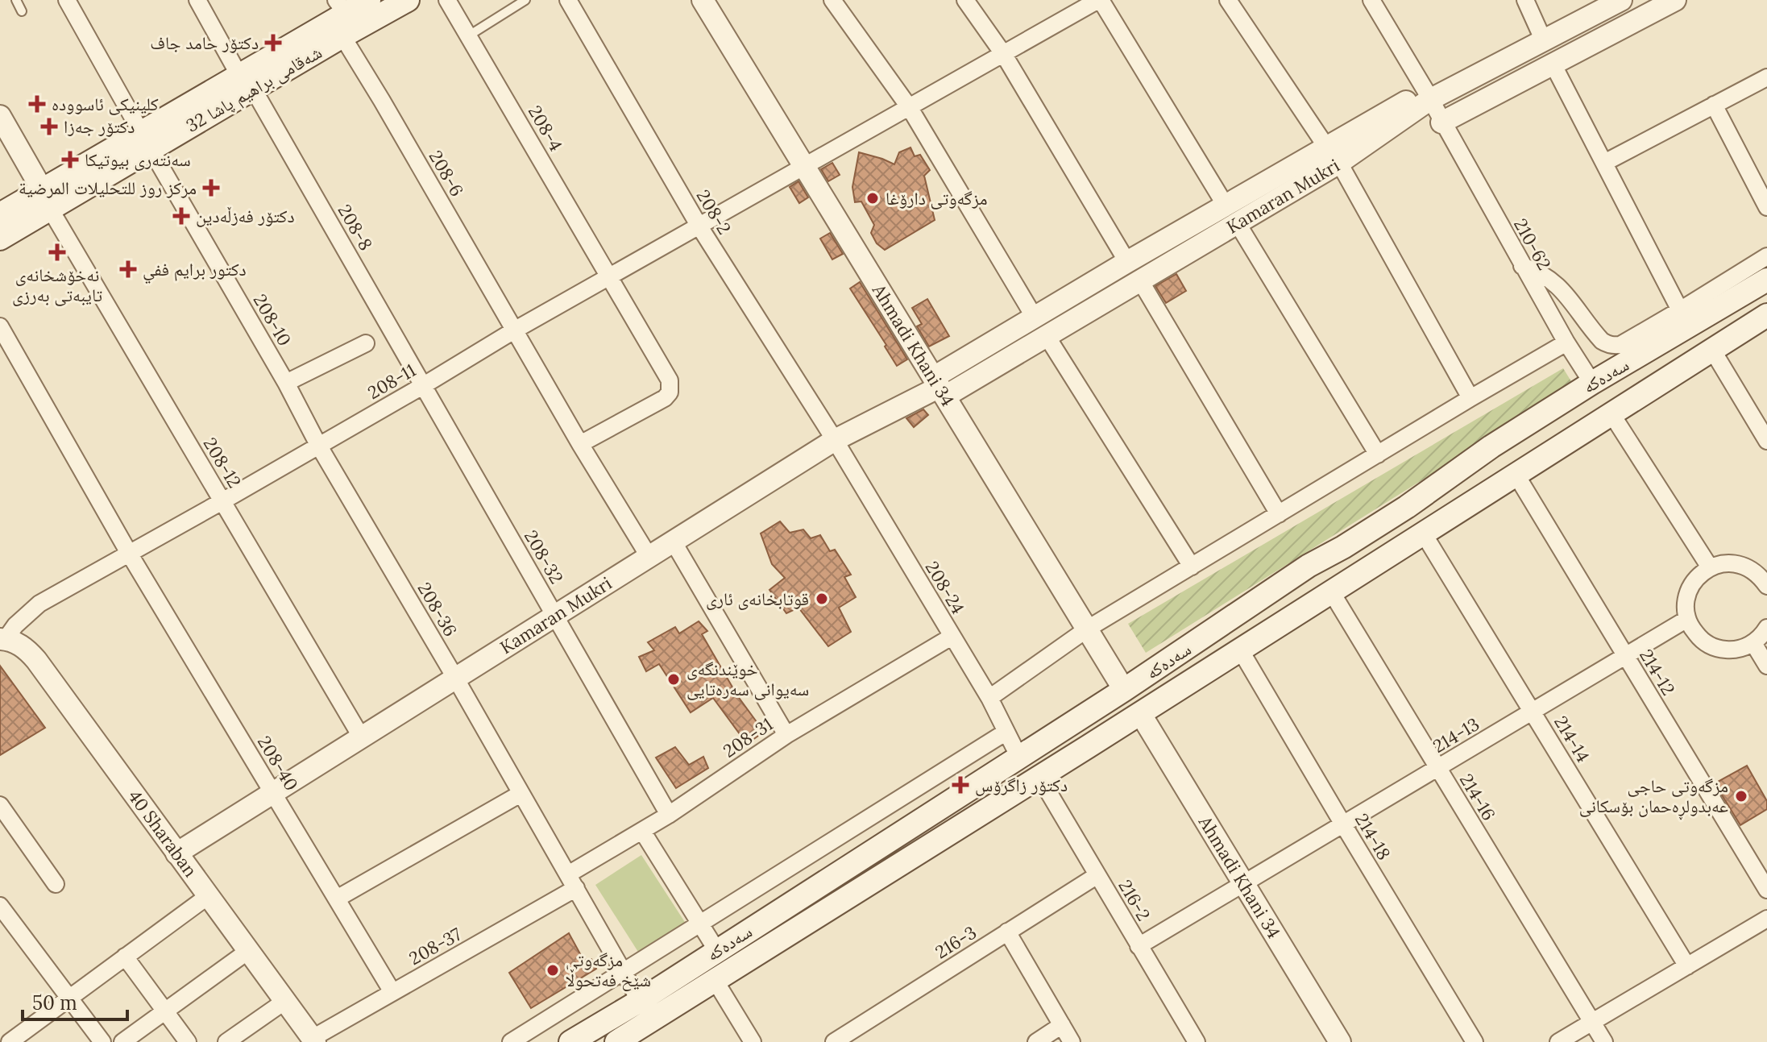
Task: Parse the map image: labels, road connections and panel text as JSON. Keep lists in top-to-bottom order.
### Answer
{
  "streets": {
    "main road": ["شەقامی براهیم پاشا 32", "سەدەکە"],
    "street": [
      "208-4",
      "208-6",
      "Kamaran Mukri",
      "208-2",
      "208-8",
      "210-62",
      "208-10",
      "Ahmadi Khani 34",
      "208-11",
      "208-12",
      "208-32",
      "208-24",
      "208-36",
      "214-12",
      "214-13",
      "208-31",
      "214-14",
      "208-40",
      "214-16",
      "40 Sharaban",
      "214-18",
      "216-2",
      "216-3",
      "208-37"
    ]
  },
  "crossings": [
    ["شەقامی براهیم پاشا 32", "208-6"],
    ["شەقامی براهیم پاشا 32", "208-8"],
    ["شەقامی براهیم پاشا 32", "208-10"],
    ["شەقامی براهیم پاشا 32", "208-12"],
    ["208-4", "208-6"],
    ["208-4", "208-11"],
    ["208-6", "Kamaran Mukri"],
    ["208-6", "208-11"],
    ["Kamaran Mukri", "208-2"],
    ["Kamaran Mukri", "210-62"],
    ["Kamaran Mukri", "Ahmadi Khani 34"],
    ["Kamaran Mukri", "208-12"],
    ["Kamaran Mukri", "208-32"],
    ["Kamaran Mukri", "208-24"],
    ["Kamaran Mukri", "208-36"],
    ["Kamaran Mukri", "208-40"],
    ["Kamaran Mukri", "40 Sharaban"],
    ["208-2", "208-11"],
    ["208-2", "208-24"],
    ["208-8", "208-11"],
    ["208-8", "208-32"],
    ["210-62", "سەدەکە"],
    ["208-10", "208-11"],
    ["208-10", "208-36"],
    ["Ahmadi Khani 34", "سەدەکە"],
    ["Ahmadi Khani 34", "208-11"],
    ["Ahmadi Khani 34", "214-13"],
    ["سەدەکە", "208-24"],
    ["سەدەکە", "208-36"],
    ["سەدەکە", "214-12"],
    ["سەدەکە", "214-14"],
    ["سەدەکە", "214-16"],
    ["سەدەکە", "214-18"],
    ["سەدەکە", "216-2"],
    ["208-11", "208-12"],
    ["208-11", "208-32"],
    ["208-11", "208-36"],
    ["208-11", "208-40"],
    ["208-11", "40 Sharaban"],
    ["208-32", "208-31"],
    ["208-24", "208-31"],
    ["208-36", "208-31"],
    ["208-36", "208-37"],
    ["214-12", "214-13"],
    ["214-13", "214-14"],
    ["214-13", "214-16"],
    ["214-13", "214-18"],
    ["214-13", "216-2"],
    ["208-31", "208-37"],
    ["208-40", "208-37"],
    ["40 Sharaban", "208-37"],
    ["216-2", "216-3"]
  ],
  "places": {
    "health": [
      "دکتۆر حامد جاف",
      "کلینیکی ئاسوودە",
      "دکتۆر جەزا",
      "سەنتەری بیوتیکا",
      "مركز روز للتحليلات المرضية",
      "دکتۆر فەزڵەدین",
      "نەخۆشخانەی تایبەتی بەرزی",
      "دكتور برايم ففي",
      "دکتۆر زاگرۆس"
    ],
    "other": [
      "مزگەوتی دارۆغا",
      "قوتابخانەی ئاری",
      "خوێندنگەی سەیوانی سەرەتایی",
      "مزگەوتی حاجی عەبدولڕەحمان بۆسکانی",
      "مزگەوتی شێخ فەتحوڵا"
    ]
  },
  "scale_bar": "50 m"
}
